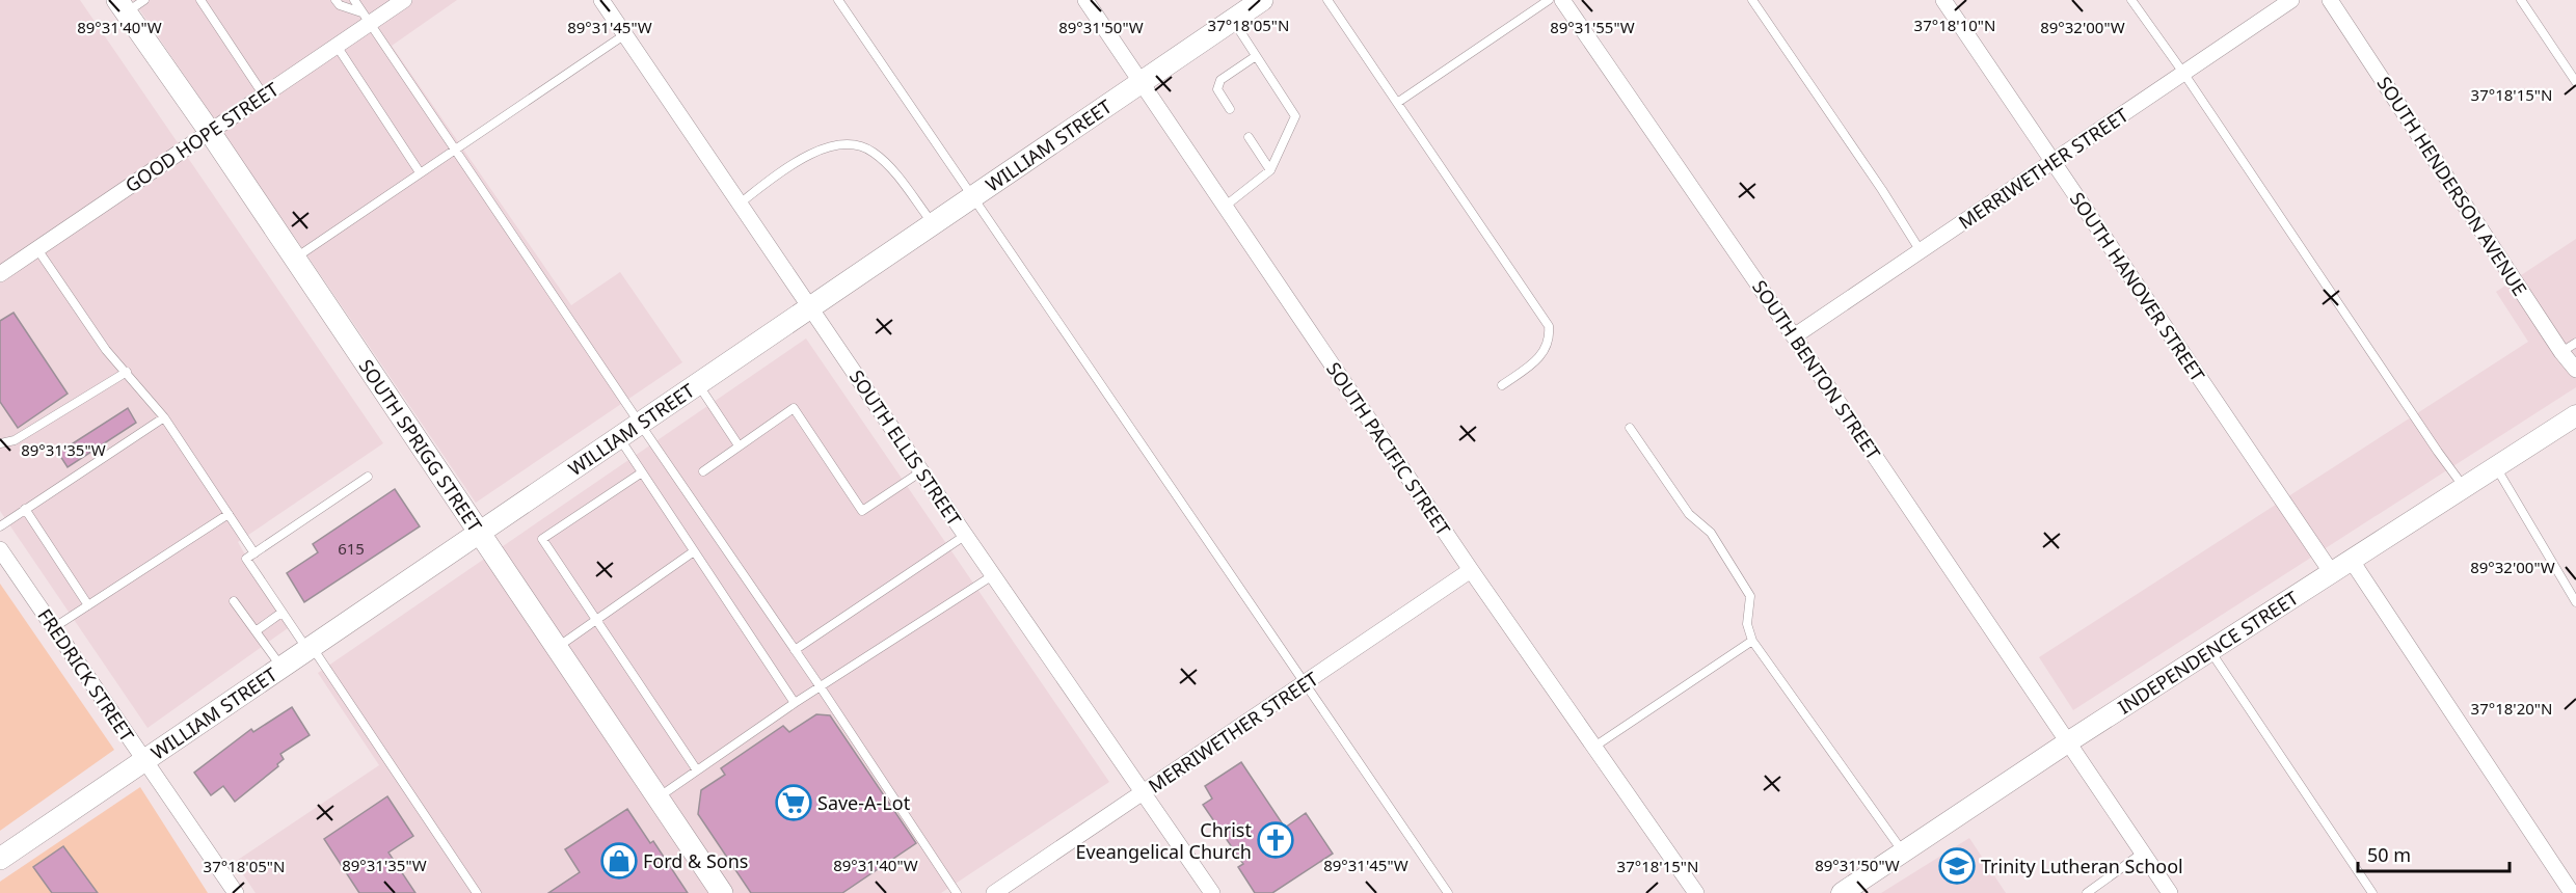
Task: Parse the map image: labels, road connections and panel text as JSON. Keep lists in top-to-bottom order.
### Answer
{
  "streets": {
    "main road": ["WILLIAM STREET", "SOUTH SPRIGG STREET"],
    "street": [
      "GOOD HOPE STREET",
      "MERRIWETHER STREET",
      "SOUTH HENDERSON AVENUE",
      "SOUTH HANOVER STREET",
      "SOUTH BENTON STREET",
      "SOUTH ELLIS STREET",
      "SOUTH PACIFIC STREET",
      "INDEPENDENCE STREET",
      "FREDRICK STREET"
    ]
  },
  "crossings": [
    ["GOOD HOPE STREET", "SOUTH SPRIGG STREET"],
    ["WILLIAM STREET", "SOUTH SPRIGG STREET"],
    ["WILLIAM STREET", "SOUTH ELLIS STREET"],
    ["WILLIAM STREET", "SOUTH PACIFIC STREET"],
    ["WILLIAM STREET", "FREDRICK STREET"],
    ["MERRIWETHER STREET", "SOUTH HANOVER STREET"],
    ["MERRIWETHER STREET", "SOUTH BENTON STREET"],
    ["MERRIWETHER STREET", "SOUTH ELLIS STREET"],
    ["MERRIWETHER STREET", "SOUTH PACIFIC STREET"],
    ["SOUTH HANOVER STREET", "INDEPENDENCE STREET"],
    ["SOUTH BENTON STREET", "INDEPENDENCE STREET"]
  ],
  "places": {
    "supermarket": ["Save-A-Lot"],
    "church": ["Christ Eveangelical Church"],
    "shop": ["Ford & Sons"],
    "school or university": ["Trinity Lutheran School"]
  },
  "house_numbers": ["615"],
  "scale_bar": "50 m",
  "coordinates": [
    "37°18'05\"N",
    "37°18'10\"N",
    "89°31'40\"W",
    "89°31'45\"W",
    "89°31'50\"W",
    "89°31'55\"W",
    "89°32'00\"W",
    "37°18'15\"N",
    "89°31'35\"W",
    "37°18'20\"N"
  ]
}
